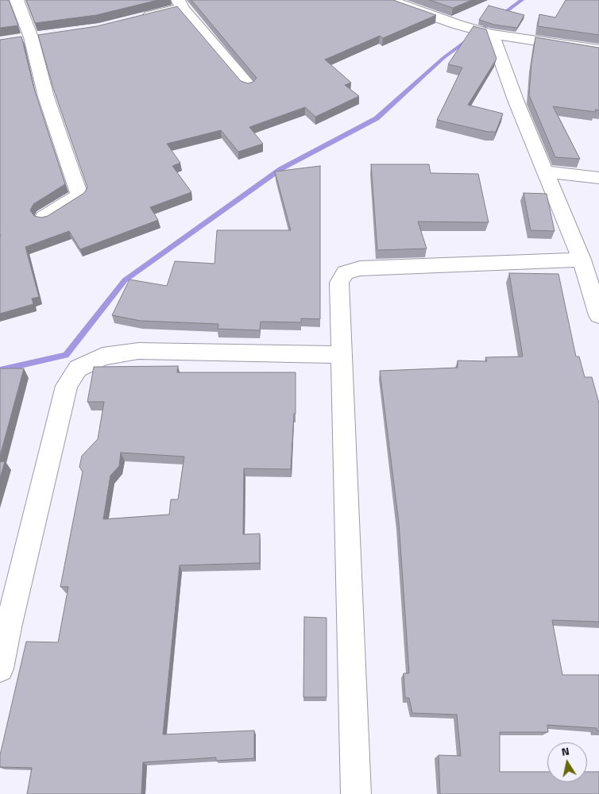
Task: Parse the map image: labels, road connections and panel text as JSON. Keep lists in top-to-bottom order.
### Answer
{
  "north": "top"
}
